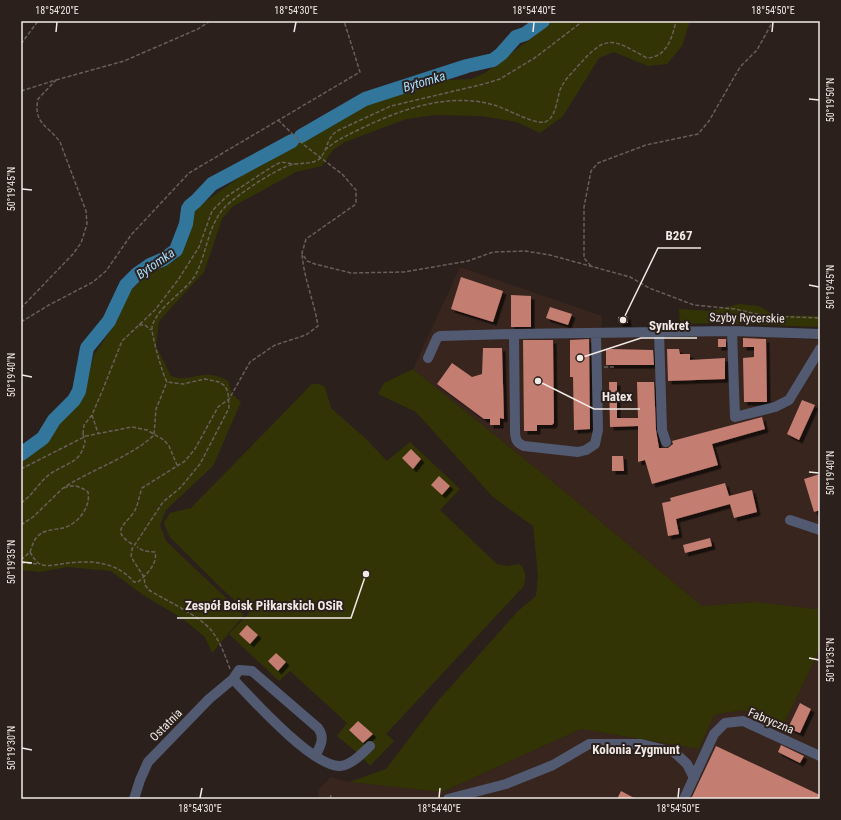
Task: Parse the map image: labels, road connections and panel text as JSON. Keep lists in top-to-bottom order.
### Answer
{
  "streets": {
    "street": ["Szyby Rycerskie", "Fabryczna", "Ostatnia"]
  },
  "districts": ["Kolonia Zygmunt"],
  "water": ["Bytomka"],
  "places": [
    "B267",
    "Synkret",
    "Hatex",
    "Zespół Boisk Piłkarskich OSiR"
  ],
  "coordinates": [
    "18°54'20\"E",
    "18°54'30\"E",
    "18°54'40\"E",
    "18°54'50\"E",
    "50°19'50\"N",
    "50°19'45\"N",
    "50°19'40\"N",
    "50°19'35\"N",
    "50°19'30\"N"
  ]
}
